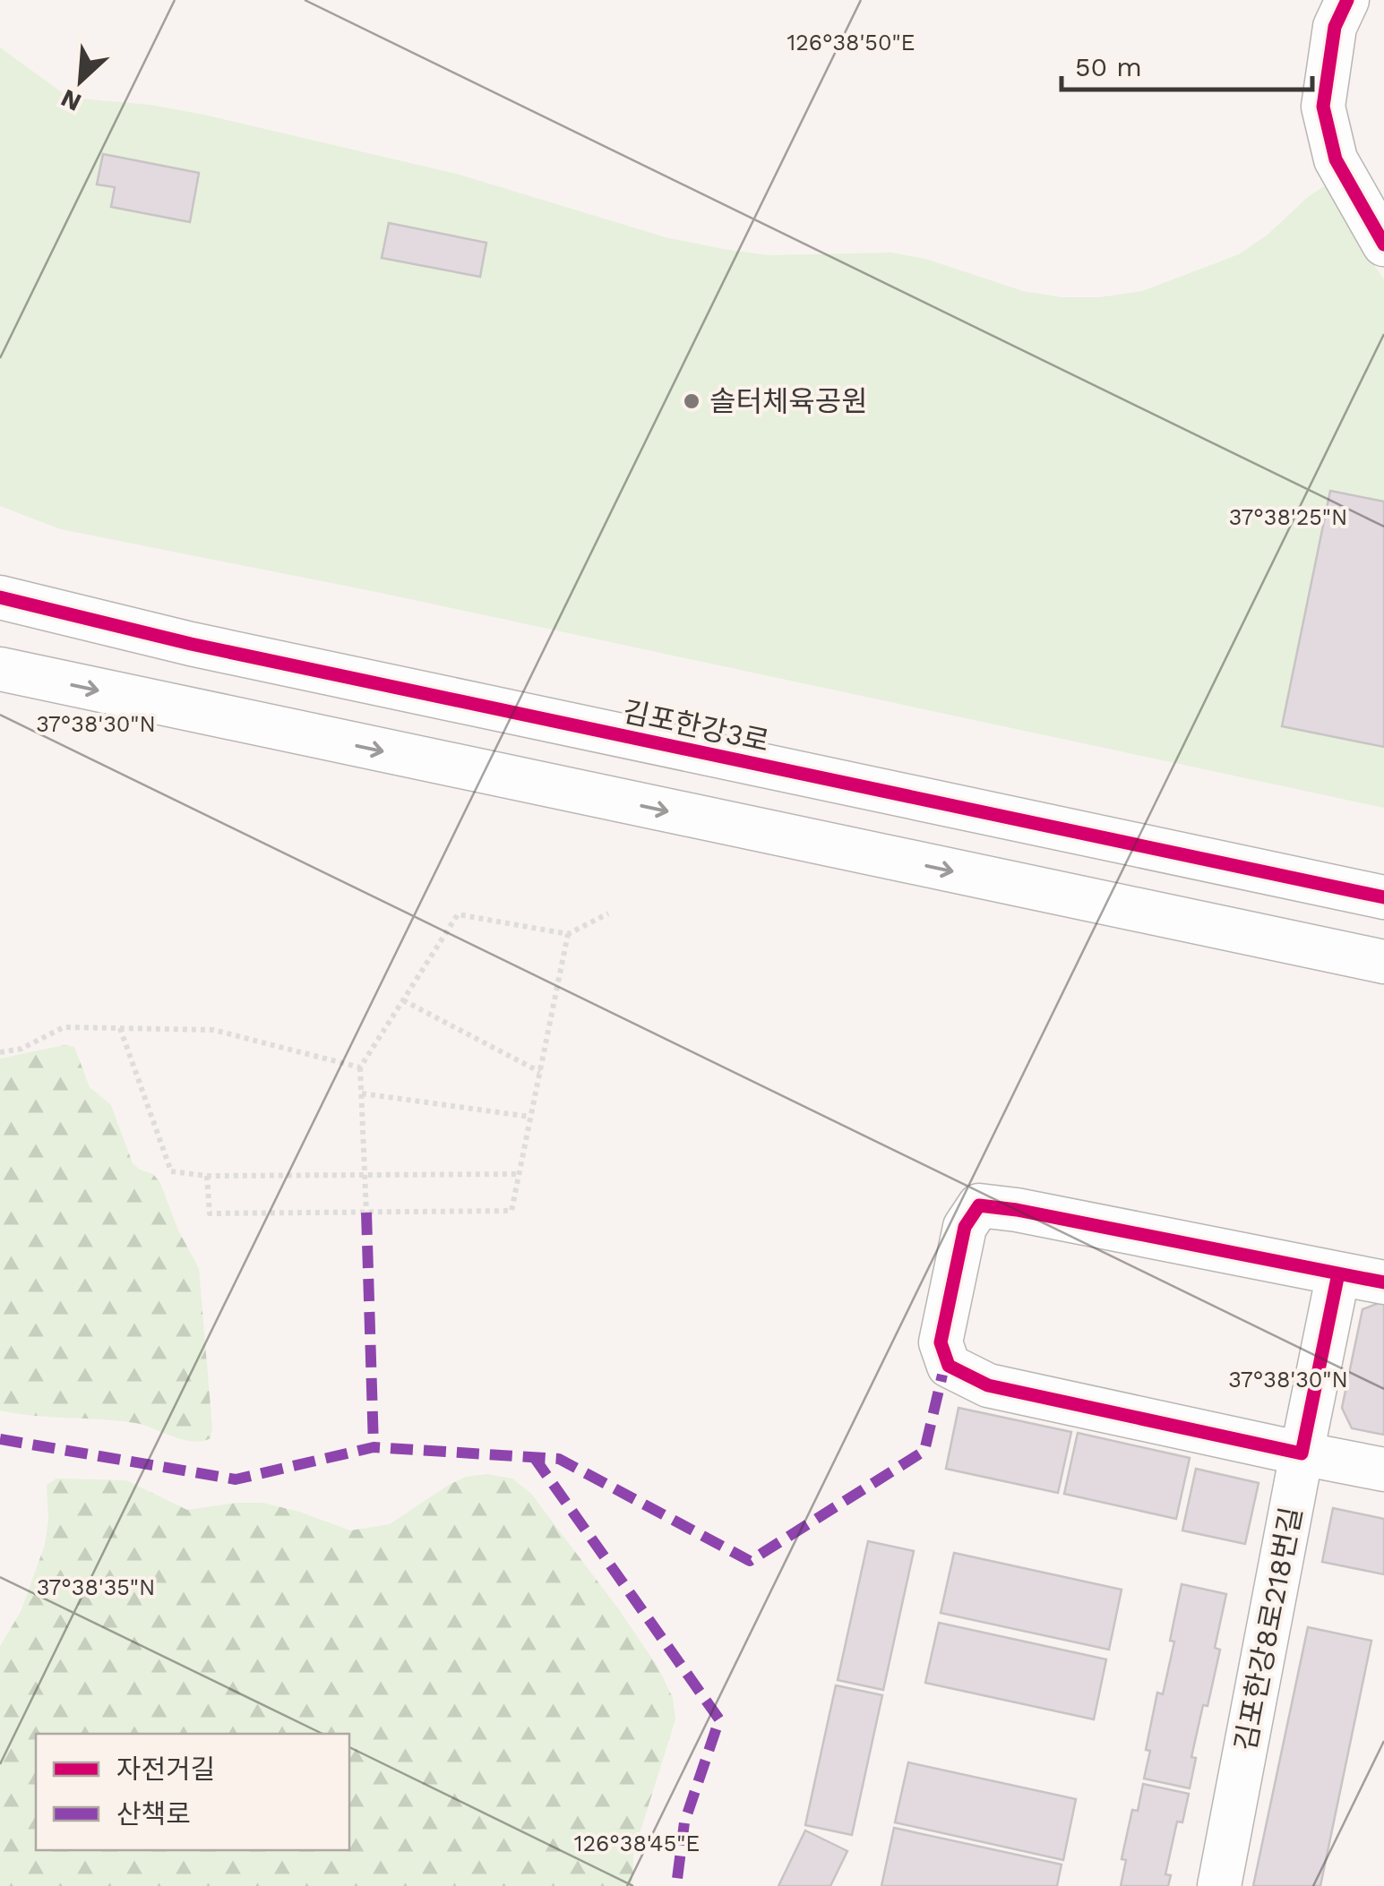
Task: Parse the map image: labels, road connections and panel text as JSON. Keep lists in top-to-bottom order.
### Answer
{
  "streets": {
    "street": ["김포한강3로", "김포한강8로218번길"]
  },
  "places": ["솔터체육공원"],
  "legend": ["자전거길", "산책로"],
  "scale_bar": "50 m",
  "north": "bottom left",
  "coordinates": [
    "126°38'50\"E",
    "37°38'25\"N",
    "37°38'30\"N",
    "37°38'35\"N",
    "126°38'45\"E"
  ]
}
